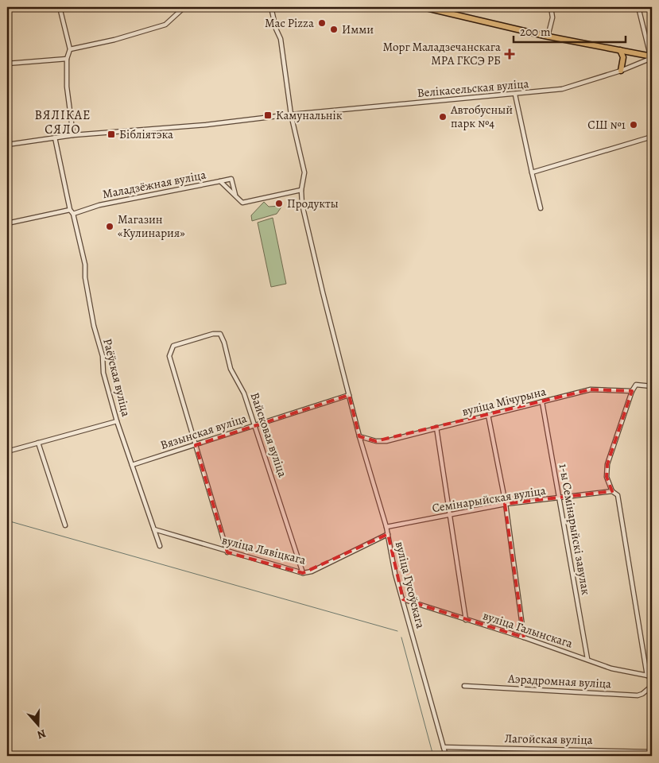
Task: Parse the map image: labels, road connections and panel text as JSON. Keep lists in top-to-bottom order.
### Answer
{
  "streets": {
    "street": [
      "Велікасельская вуліца",
      "Маладзёжная вуліца",
      "Раёўская вуліца",
      "вуліца Мічурына",
      "Вязынская вуліца",
      "Вайсковая вуліца",
      "Семінарыйская вуліца",
      "1-ы Семінарыйскі завулак",
      "вуліца Лявіцкага",
      "вуліца Гусоўскага",
      "вуліца Галынскага",
      "Аэрадромная вуліца",
      "Лагойская вуліца"
    ]
  },
  "crossings": [
    ["Маладзёжная вуліца", "Раёўская вуліца"],
    ["Раёўская вуліца", "Вязынская вуліца"],
    ["Раёўская вуліца", "вуліца Лявіцкага"],
    ["вуліца Мічурына", "1-ы Семінарыйскі завулак"],
    ["вуліца Мічурына", "вуліца Гусоўскага"],
    ["Вязынская вуліца", "Вайсковая вуліца"],
    ["Вязынская вуліца", "вуліца Гусоўскага"],
    ["Вайсковая вуліца", "вуліца Лявіцкага"],
    ["Семінарыйская вуліца", "1-ы Семінарыйскі завулак"],
    ["Семінарыйская вуліца", "вуліца Гусоўскага"],
    ["1-ы Семінарыйскі завулак", "вуліца Галынскага"],
    ["вуліца Лявіцкага", "вуліца Гусоўскага"],
    ["вуліца Гусоўскага", "вуліца Галынскага"],
    ["вуліца Гусоўскага", "Лагойская вуліца"]
  ],
  "districts": ["ВЯЛІКАЕ СЯЛО"],
  "places": {
    "other": [
      "Mac Pizza",
      "Имми",
      "Автобусный парк №4",
      "СШ №1",
      "Продукты",
      "Магазин «Кулинария»"
    ],
    "health": ["Морг Маладзечанскага МРА ГКСЭ РБ"],
    "transit": ["Камунальнік", "Бібліятэка"]
  },
  "scale_bar": "200 m",
  "north": "bottom"
}
